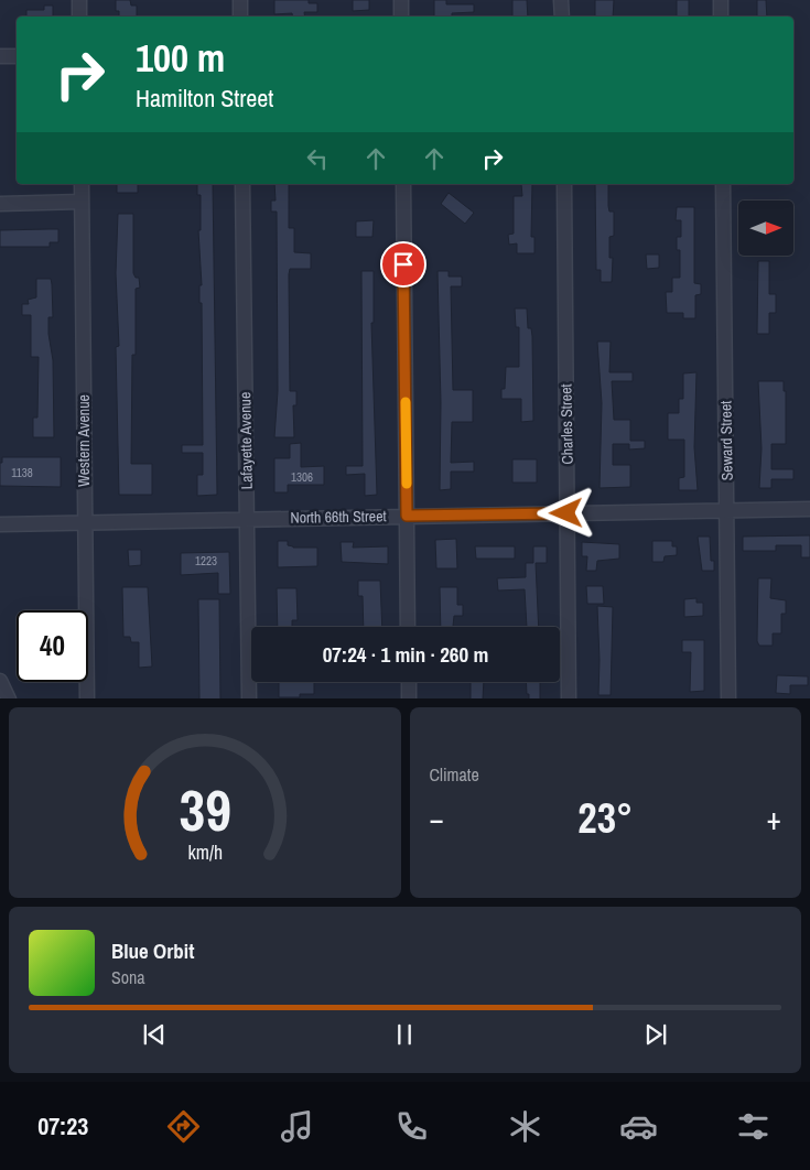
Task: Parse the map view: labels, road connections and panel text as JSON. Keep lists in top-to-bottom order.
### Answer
{
  "streets": {
    "street": [
      "Charles Street",
      "Western Avenue",
      "Lafayette Avenue",
      "Seward Street",
      "North 66th Street"
    ]
  },
  "crossings": [
    ["Charles Street", "North 66th Street"],
    ["Western Avenue", "North 66th Street"],
    ["Lafayette Avenue", "North 66th Street"],
    ["Seward Street", "North 66th Street"]
  ],
  "house_numbers": ["1138", "1306", "1223"],
  "north": "right",
  "page": {
    "turn": ["100 m", "Hamilton Street"],
    "limit": "40",
    "trip": "07:24 · 1 min · 260 m",
    "tile": "Climate",
    "heat": ["−", "23°", "+"],
    "song": ["Blue Orbit", "Sona"],
    "tabs": "07:23",
    "gauge": ["39", "km/h"]
  }
}
